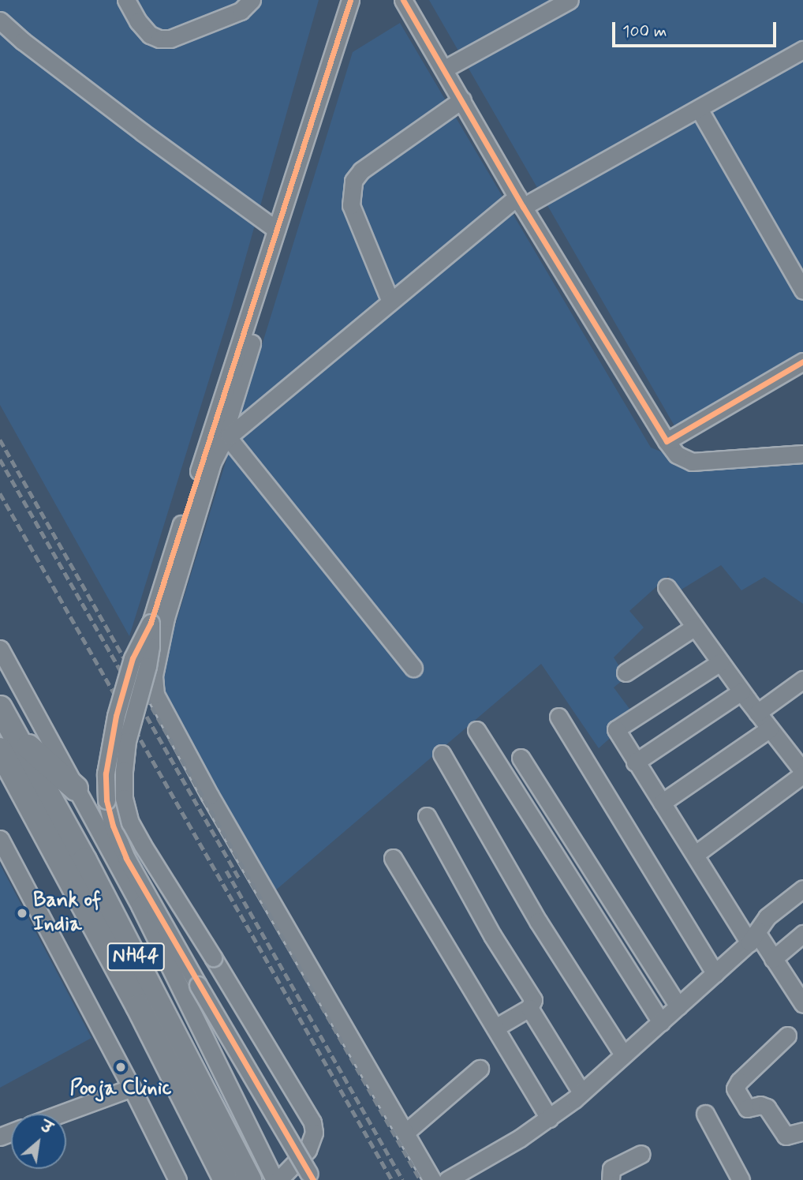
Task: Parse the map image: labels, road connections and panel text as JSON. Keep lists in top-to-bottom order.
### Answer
{
  "streets": {
    "highway": ["NH44"]
  },
  "places": ["Bank of India", "Pooja Clinic"],
  "scale_bar": "100 m",
  "north": "top right"
}
